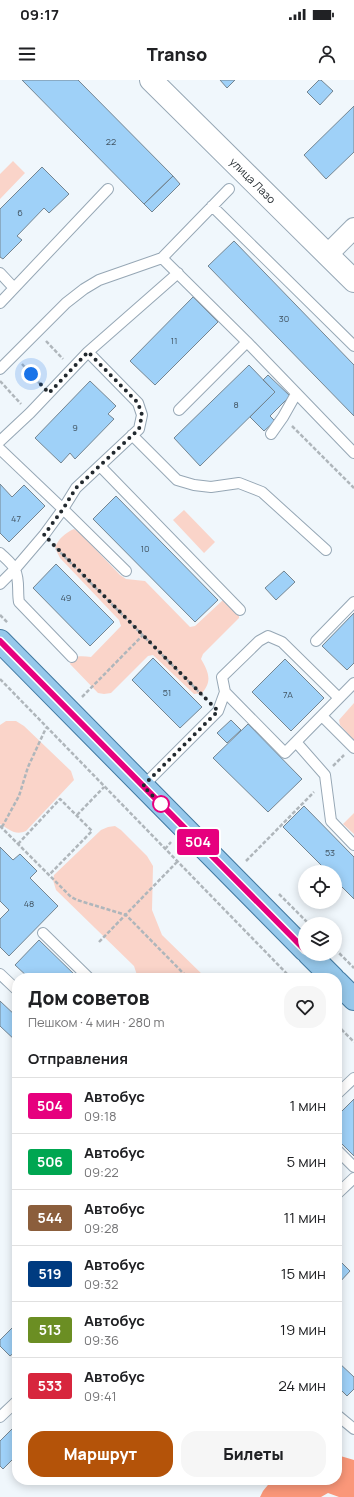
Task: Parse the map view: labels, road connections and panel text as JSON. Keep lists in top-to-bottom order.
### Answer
{
  "streets": {
    "main road": ["улица Лазо"]
  },
  "lines": ["bus line 504"],
  "house_numbers": [
    "22",
    "6",
    "30",
    "11",
    "8",
    "9",
    "47",
    "10",
    "49",
    "51",
    "7А",
    "53",
    "48"
  ],
  "page": {
    "status": "09:17",
    "header": "Transo",
    "on_map": "504",
    "heading": [
      ["Дом советов", "Пешком · 4 мин · 280 m"],
      "Отправления"
    ],
    "list": [
      {
        "mark": "504",
        "name": "Автобус",
        "note": "09:18",
        "value": "1 мин"
      },
      {
        "mark": "506",
        "name": "Автобус",
        "note": "09:22",
        "value": "5 мин"
      },
      {
        "mark": "544",
        "name": "Автобус",
        "note": "09:28",
        "value": "11 мин"
      },
      {
        "mark": "519",
        "name": "Автобус",
        "note": "09:32",
        "value": "15 мин"
      },
      {
        "mark": "513",
        "name": "Автобус",
        "note": "09:36",
        "value": "19 мин"
      },
      {
        "mark": "533",
        "name": "Автобус",
        "note": "09:41",
        "value": "24 мин"
      }
    ],
    "buttons": ["Маршрут", "Билеты"]
  }
}
